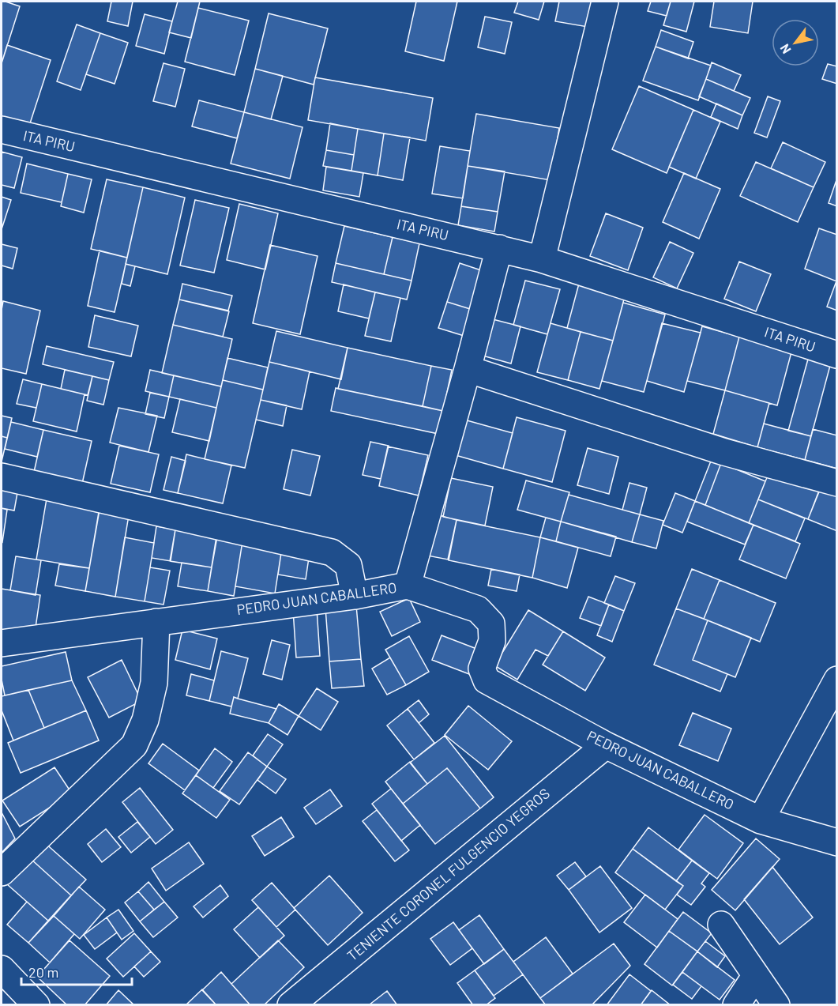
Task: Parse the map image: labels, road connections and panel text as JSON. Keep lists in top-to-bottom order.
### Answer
{
  "streets": {
    "street": ["ITA PIRU", "PEDRO JUAN CABALLERO", "TENIENTE CORONEL FULGENCIO YEGROS"]
  },
  "crossings": [
    ["PEDRO JUAN CABALLERO", "TENIENTE CORONEL FULGENCIO YEGROS"]
  ],
  "scale_bar": "20 m",
  "north": "bottom left"
}
